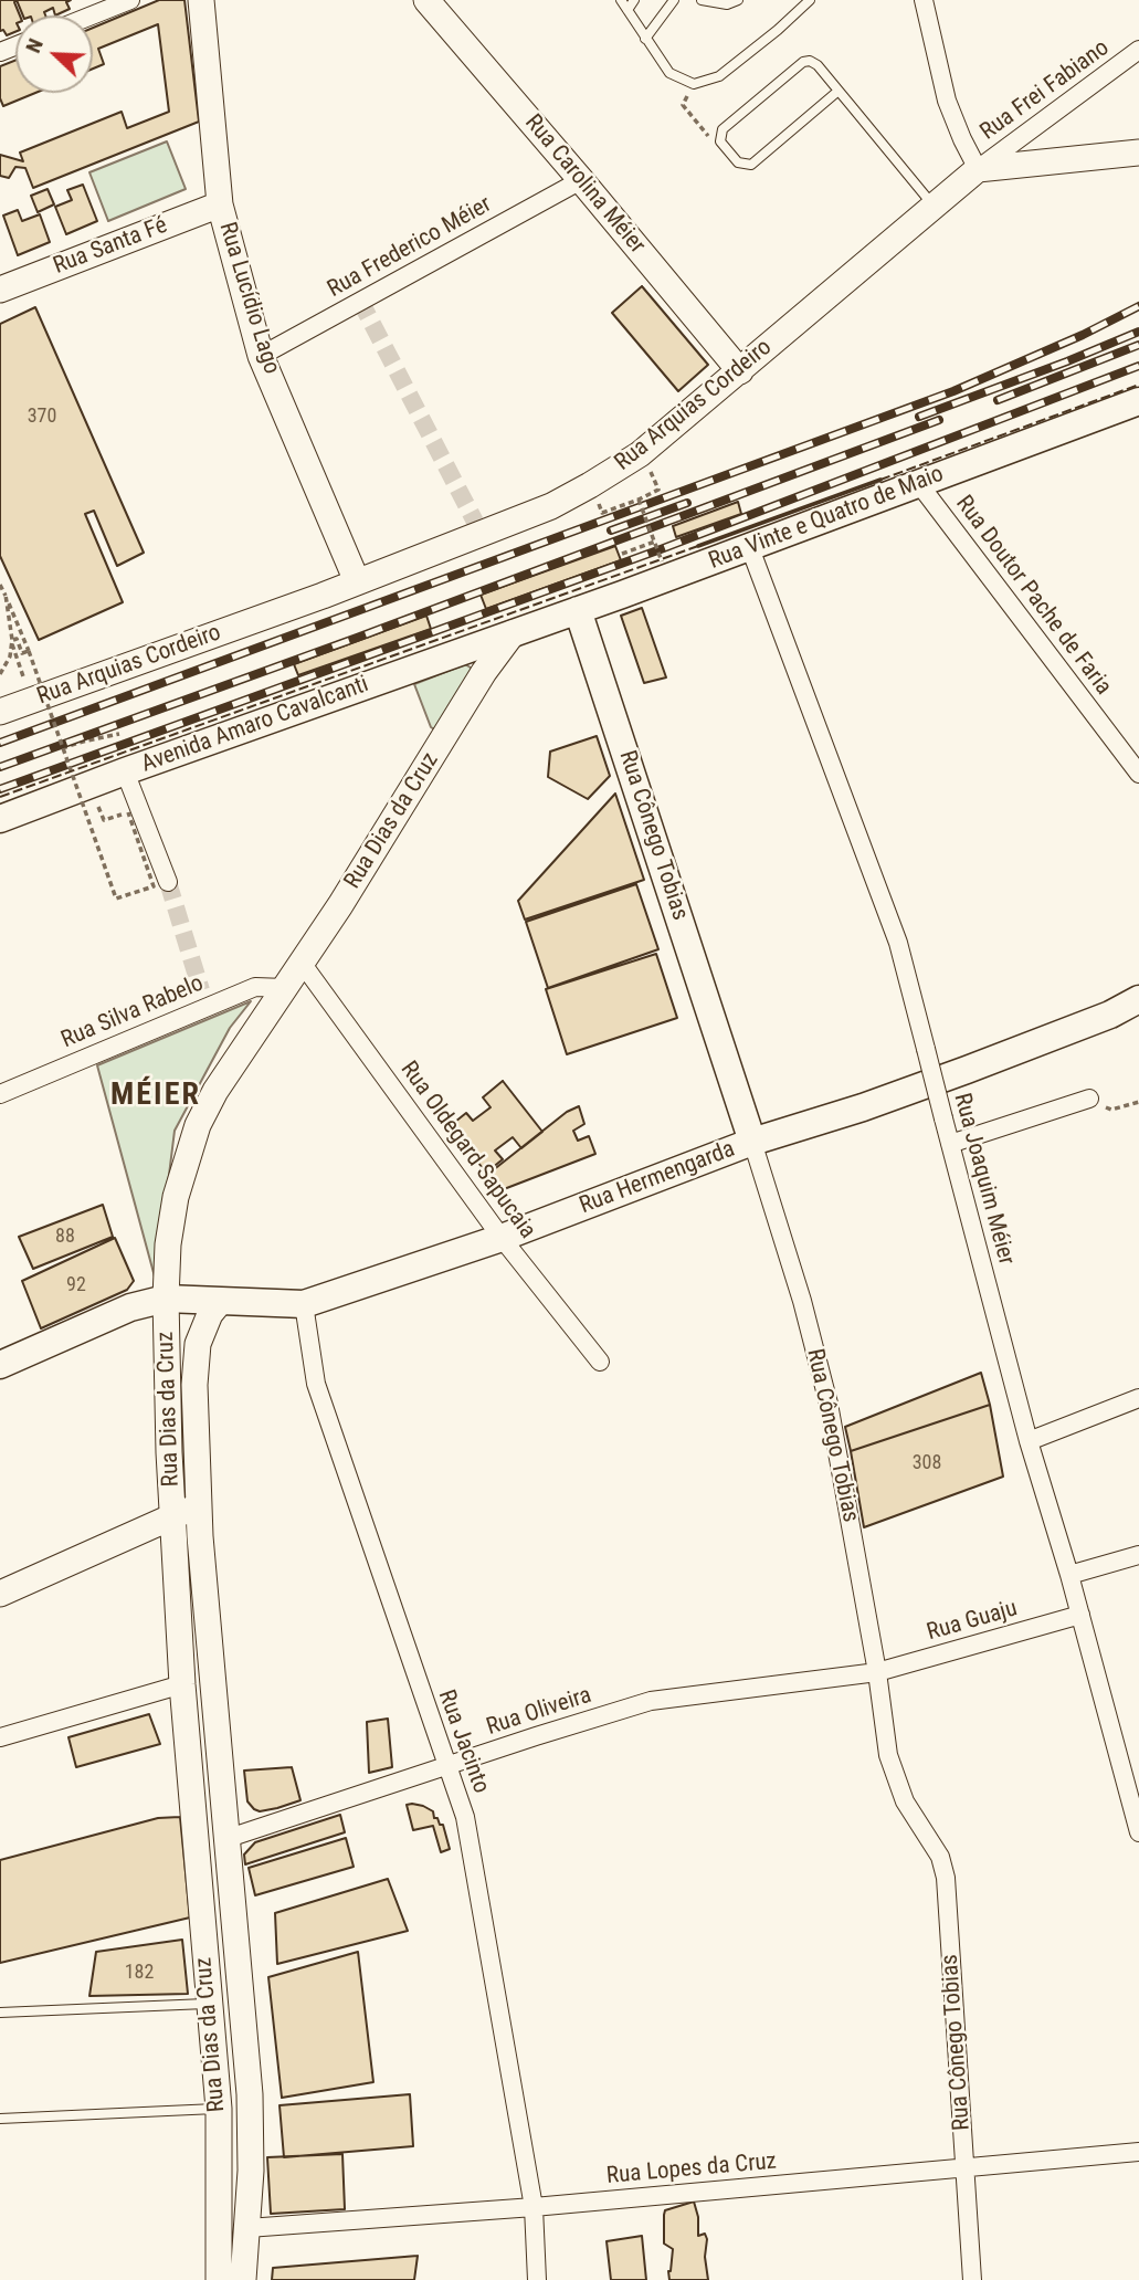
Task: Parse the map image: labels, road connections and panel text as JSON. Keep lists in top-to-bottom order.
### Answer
{
  "streets": {
    "main road": [
      "Rua Vinte e Quatro de Maio",
      "Avenida Amaro Cavalcanti",
      "Rua Cônego Tobias",
      "Rua Hermengarda"
    ],
    "street": [
      "Rua Frei Fabiano",
      "Rua Carolina Méier",
      "Rua Santa Fé",
      "Rua Frederico Méier",
      "Rua Lucídio Lago",
      "Rua Arquias Cordeiro",
      "Rua Doutor Pache de Faria",
      "Rua Dias da Cruz",
      "Rua Silva Rabelo",
      "Rua Oldegard Sapucaia",
      "Rua Joaquim Méier",
      "Rua Guaju",
      "Rua Oliveira",
      "Rua Jacinto",
      "Rua Lopes da Cruz"
    ]
  },
  "crossings": [
    ["Rua Frei Fabiano", "Rua Arquias Cordeiro"],
    ["Rua Carolina Méier", "Rua Frederico Méier"],
    ["Rua Carolina Méier", "Rua Arquias Cordeiro"],
    ["Rua Santa Fé", "Rua Lucídio Lago"],
    ["Rua Frederico Méier", "Rua Lucídio Lago"],
    ["Rua Lucídio Lago", "Rua Arquias Cordeiro"],
    ["Rua Vinte e Quatro de Maio", "Rua Doutor Pache de Faria"],
    ["Rua Vinte e Quatro de Maio", "Avenida Amaro Cavalcanti"],
    ["Rua Vinte e Quatro de Maio", "Rua Dias da Cruz"],
    ["Rua Vinte e Quatro de Maio", "Rua Cônego Tobias"],
    ["Rua Vinte e Quatro de Maio", "Rua Joaquim Méier"],
    ["Avenida Amaro Cavalcanti", "Rua Dias da Cruz"],
    ["Rua Dias da Cruz", "Rua Silva Rabelo"],
    ["Rua Dias da Cruz", "Rua Oldegard Sapucaia"],
    ["Rua Dias da Cruz", "Rua Hermengarda"],
    ["Rua Dias da Cruz", "Rua Oliveira"],
    ["Rua Dias da Cruz", "Rua Lopes da Cruz"],
    ["Rua Cônego Tobias", "Rua Hermengarda"],
    ["Rua Cônego Tobias", "Rua Guaju"],
    ["Rua Cônego Tobias", "Rua Oliveira"],
    ["Rua Cônego Tobias", "Rua Lopes da Cruz"],
    ["Rua Oldegard Sapucaia", "Rua Hermengarda"],
    ["Rua Hermengarda", "Rua Jacinto"],
    ["Rua Joaquim Méier", "Rua Guaju"],
    ["Rua Guaju", "Rua Oliveira"],
    ["Rua Oliveira", "Rua Jacinto"],
    ["Rua Jacinto", "Rua Lopes da Cruz"]
  ],
  "districts": ["MÉIER"],
  "house_numbers": [
    "370",
    "88",
    "92",
    "308",
    "182"
  ],
  "north": "top left"
}
